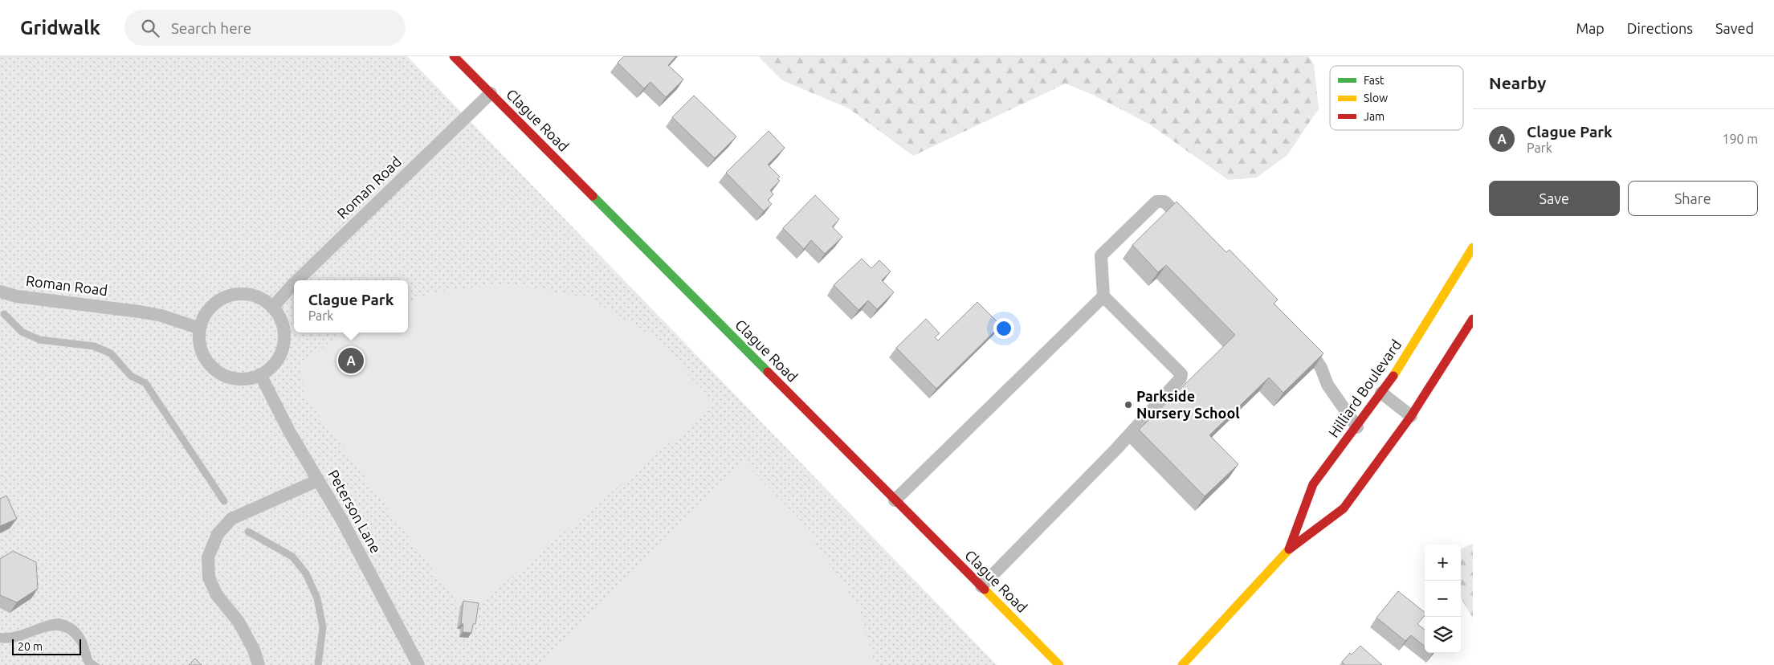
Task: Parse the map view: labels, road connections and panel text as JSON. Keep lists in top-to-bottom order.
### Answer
{
  "streets": {
    "main road": ["Clague Road", "Hilliard Boulevard"],
    "lane": ["Roman Road", "Peterson Lane"]
  },
  "crossings": [
    ["Clague Road", "Roman Road"],
    ["Roman Road", "Peterson Lane"]
  ],
  "places": ["Parkside Nursery School"],
  "legend": ["Fast", "Slow", "Jam"],
  "scale_bar": "20 m",
  "page": {
    "header": "Gridwalk",
    "search": "Search here",
    "nav": ["Map", "Directions", "Saved"],
    "heading": "Nearby",
    "list": [
      {
        "mark": "A",
        "name": "Clague Park",
        "note": "Park",
        "value": "190 m"
      }
    ],
    "buttons": ["Save", "Share"],
    "popup": ["Clague Park", "Park"],
    "pins": "A",
    "map_buttons": ["+", "−"],
    "scale": "20 m"
  }
}
